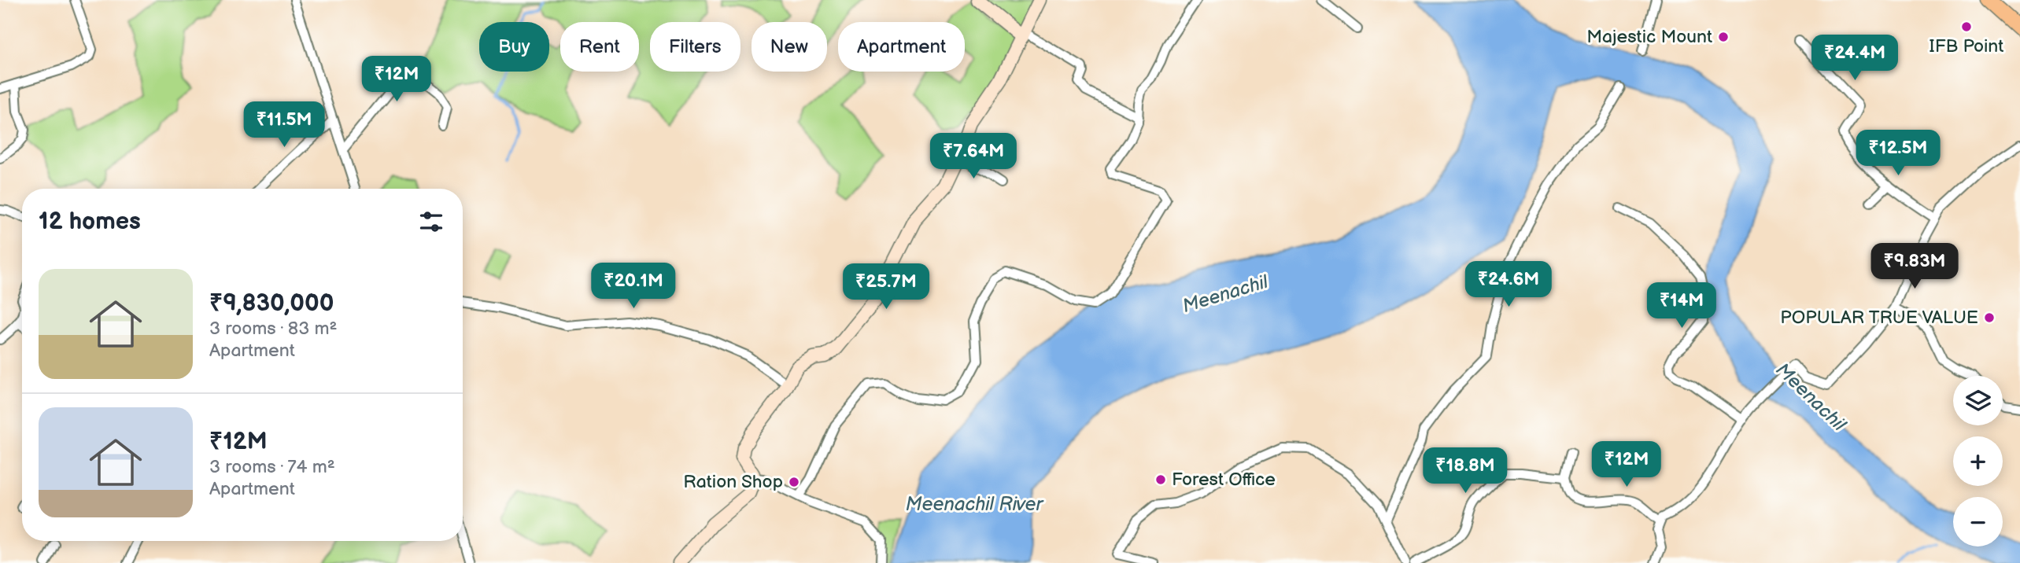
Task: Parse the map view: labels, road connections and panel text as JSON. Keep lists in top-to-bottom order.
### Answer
{
  "water": ["Meenachil", "Meenachil River"],
  "places": [
    "IFB Point",
    "Majestic Mount",
    "POPULAR TRUE VALUE",
    "Forest Office",
    "Ration Shop"
  ],
  "page": {
    "chip": [
      "Buy",
      "Rent",
      "Filters",
      "New",
      "Apartment"
    ],
    "price": [
      "₹24.4M",
      "₹12M",
      "₹11.5M",
      "₹12.5M",
      "₹7.64M",
      "₹9.83M",
      "₹24.6M",
      "₹20.1M",
      "₹25.7M",
      "₹14M",
      "₹12M",
      "₹18.8M"
    ],
    "heading": "12 homes",
    "list": [
      {
        "name": "₹9,830,000",
        "note": "3 rooms · 83 m² · Apartment"
      },
      {
        "name": "₹12M",
        "note": "3 rooms · 74 m² · Apartment"
      }
    ],
    "map_buttons": ["+", "−"]
  }
}
